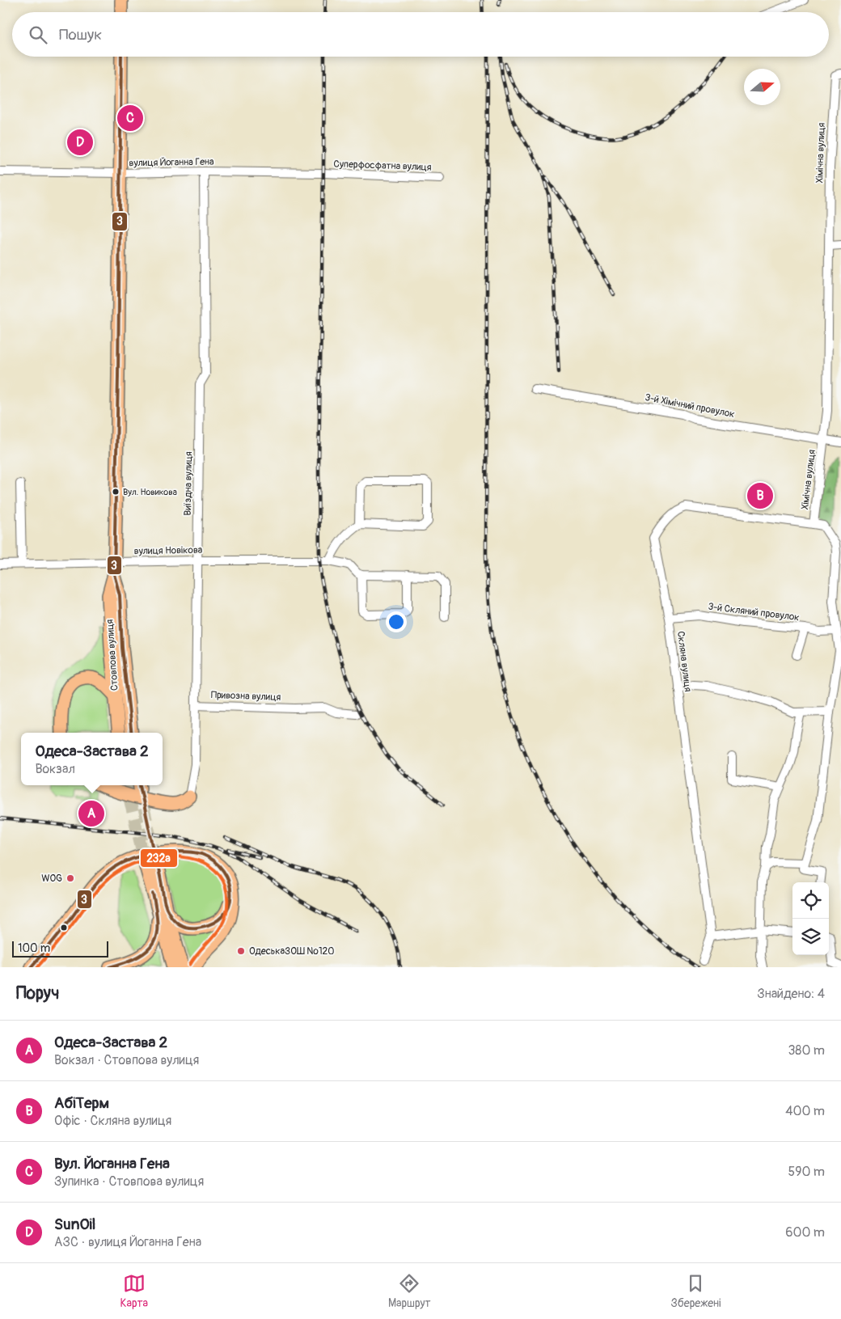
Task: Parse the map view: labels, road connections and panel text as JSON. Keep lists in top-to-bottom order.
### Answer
{
  "streets": {
    "main road": ["Стовпова вулиця"],
    "street": [
      "Хімічна вулиця",
      "вулиця Йоганна Гена",
      "Суперфосфатна вулиця",
      "3-й Хімічний провулок",
      "Виїздна вулиця",
      "вулиця Новікова",
      "3-й Скляний провулок",
      "Скляна вулиця",
      "Привозна вулиця"
    ]
  },
  "crossings": [
    ["Хімічна вулиця", "3-й Хімічний провулок"],
    ["Хімічна вулиця", "3-й Скляний провулок"],
    ["Хімічна вулиця", "Скляна вулиця"],
    ["вулиця Йоганна Гена", "Суперфосфатна вулиця"],
    ["вулиця Йоганна Гена", "Виїздна вулиця"],
    ["вулиця Йоганна Гена", "Стовпова вулиця"],
    ["Виїздна вулиця", "вулиця Новікова"],
    ["Виїздна вулиця", "Привозна вулиця"],
    ["вулиця Новікова", "Стовпова вулиця"],
    ["3-й Скляний провулок", "Скляна вулиця"]
  ],
  "places": ["Вул. Новикова", "WOG", "ОдеськаЗОШ №120"],
  "lines": ["transit line 3", "transit line 232а"],
  "scale_bar": "100 m",
  "north": "right",
  "page": {
    "search": "Пошук",
    "pins": [
      "C",
      "D",
      "B",
      "A"
    ],
    "popup": ["Одеса-Застава 2", "Вокзал"],
    "scale": "100 m",
    "heading": ["Поруч", "Знайдено: 4"],
    "list": [
      {
        "mark": "A",
        "name": "Одеса-Застава 2",
        "note": "Вокзал · Стовпова вулиця",
        "value": "380 m"
      },
      {
        "mark": "B",
        "name": "АбіТерм",
        "note": "Офіс · Скляна вулиця",
        "value": "400 m"
      },
      {
        "mark": "C",
        "name": "Вул. Йоганна Гена",
        "note": "Зупинка · Стовпова вулиця",
        "value": "590 m"
      },
      {
        "mark": "D",
        "name": "SunOil",
        "note": "АЗС · вулиця Йоганна Гена",
        "value": "600 m"
      }
    ],
    "nav": ["Карта", "Маршрут", "Збережені"]
  }
}
